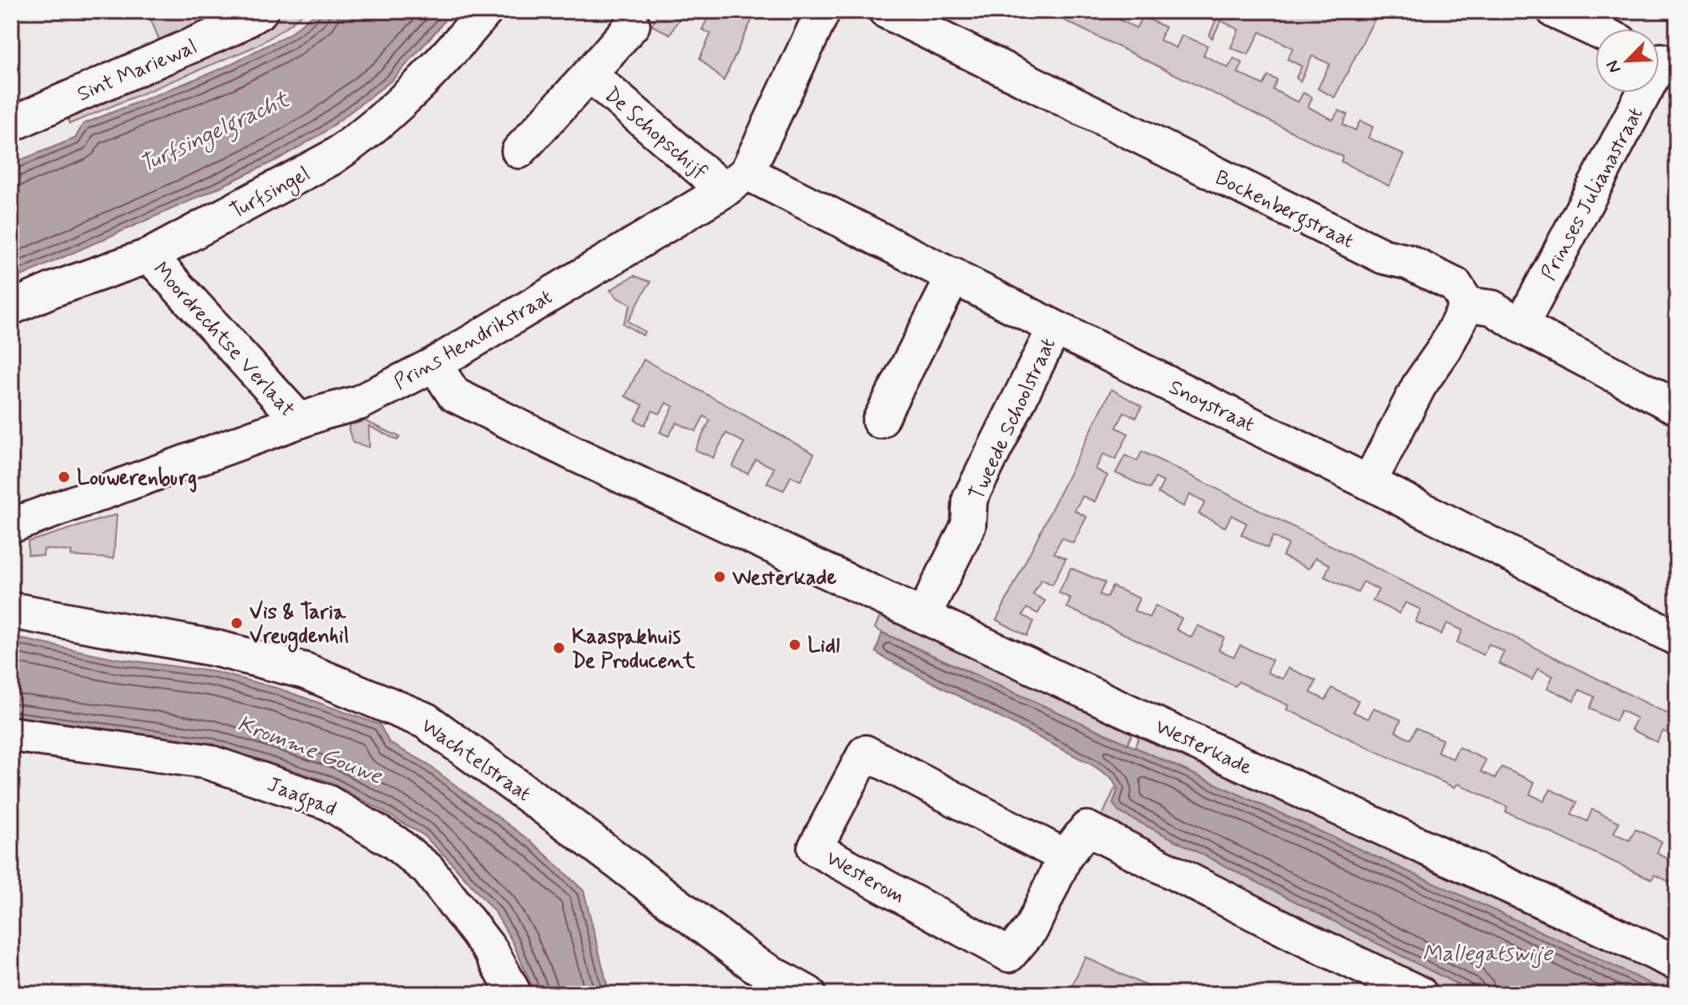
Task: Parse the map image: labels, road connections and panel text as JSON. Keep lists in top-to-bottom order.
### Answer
{
  "streets": {
    "main road": ["Wachtelstraat"],
    "street": [
      "Sint Mariewal",
      "De Schopschijf",
      "Turfsingel",
      "Prinses Julianastraat",
      "Bockenbergstraat",
      "Moordrechtse Verlaat",
      "Prins Hendrikstraat",
      "Snoystraat",
      "Tweede Schoolstraat",
      "Westerkade",
      "Jaagpad",
      "Westerom"
    ]
  },
  "crossings": [
    ["De Schopschijf", "Prins Hendrikstraat"],
    ["De Schopschijf", "Snoystraat"],
    ["Turfsingel", "Moordrechtse Verlaat"],
    ["Moordrechtse Verlaat", "Prins Hendrikstraat"],
    ["Prins Hendrikstraat", "Snoystraat"],
    ["Prins Hendrikstraat", "Westerkade"],
    ["Snoystraat", "Tweede Schoolstraat"],
    ["Tweede Schoolstraat", "Westerkade"]
  ],
  "water": ["Turfsingelgracht", "Kromme Gouwe", "Mallegatswije"],
  "places": [
    "Louwerenburg",
    "Westerkade",
    "Vis & Taria Vreugdenhil",
    "Lidl",
    "Kaaspakhuis De Producent"
  ],
  "north": "bottom left"
}
